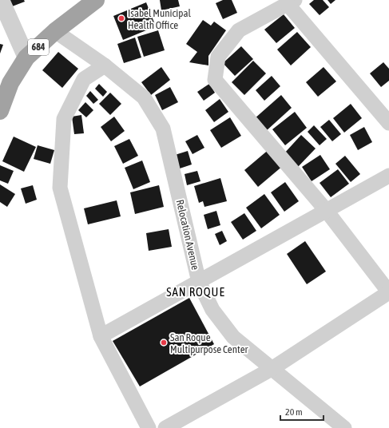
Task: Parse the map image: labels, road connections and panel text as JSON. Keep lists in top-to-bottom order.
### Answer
{
  "streets": {
    "highway": ["684"],
    "street": ["Relocation Avenue"]
  },
  "crossings": [
    ["684", "Relocation Avenue"]
  ],
  "districts": ["SAN ROQUE"],
  "places": ["Isabel Municipal Health Office", "San Roque Multipurpose Center"],
  "scale_bar": "20 m"
}
